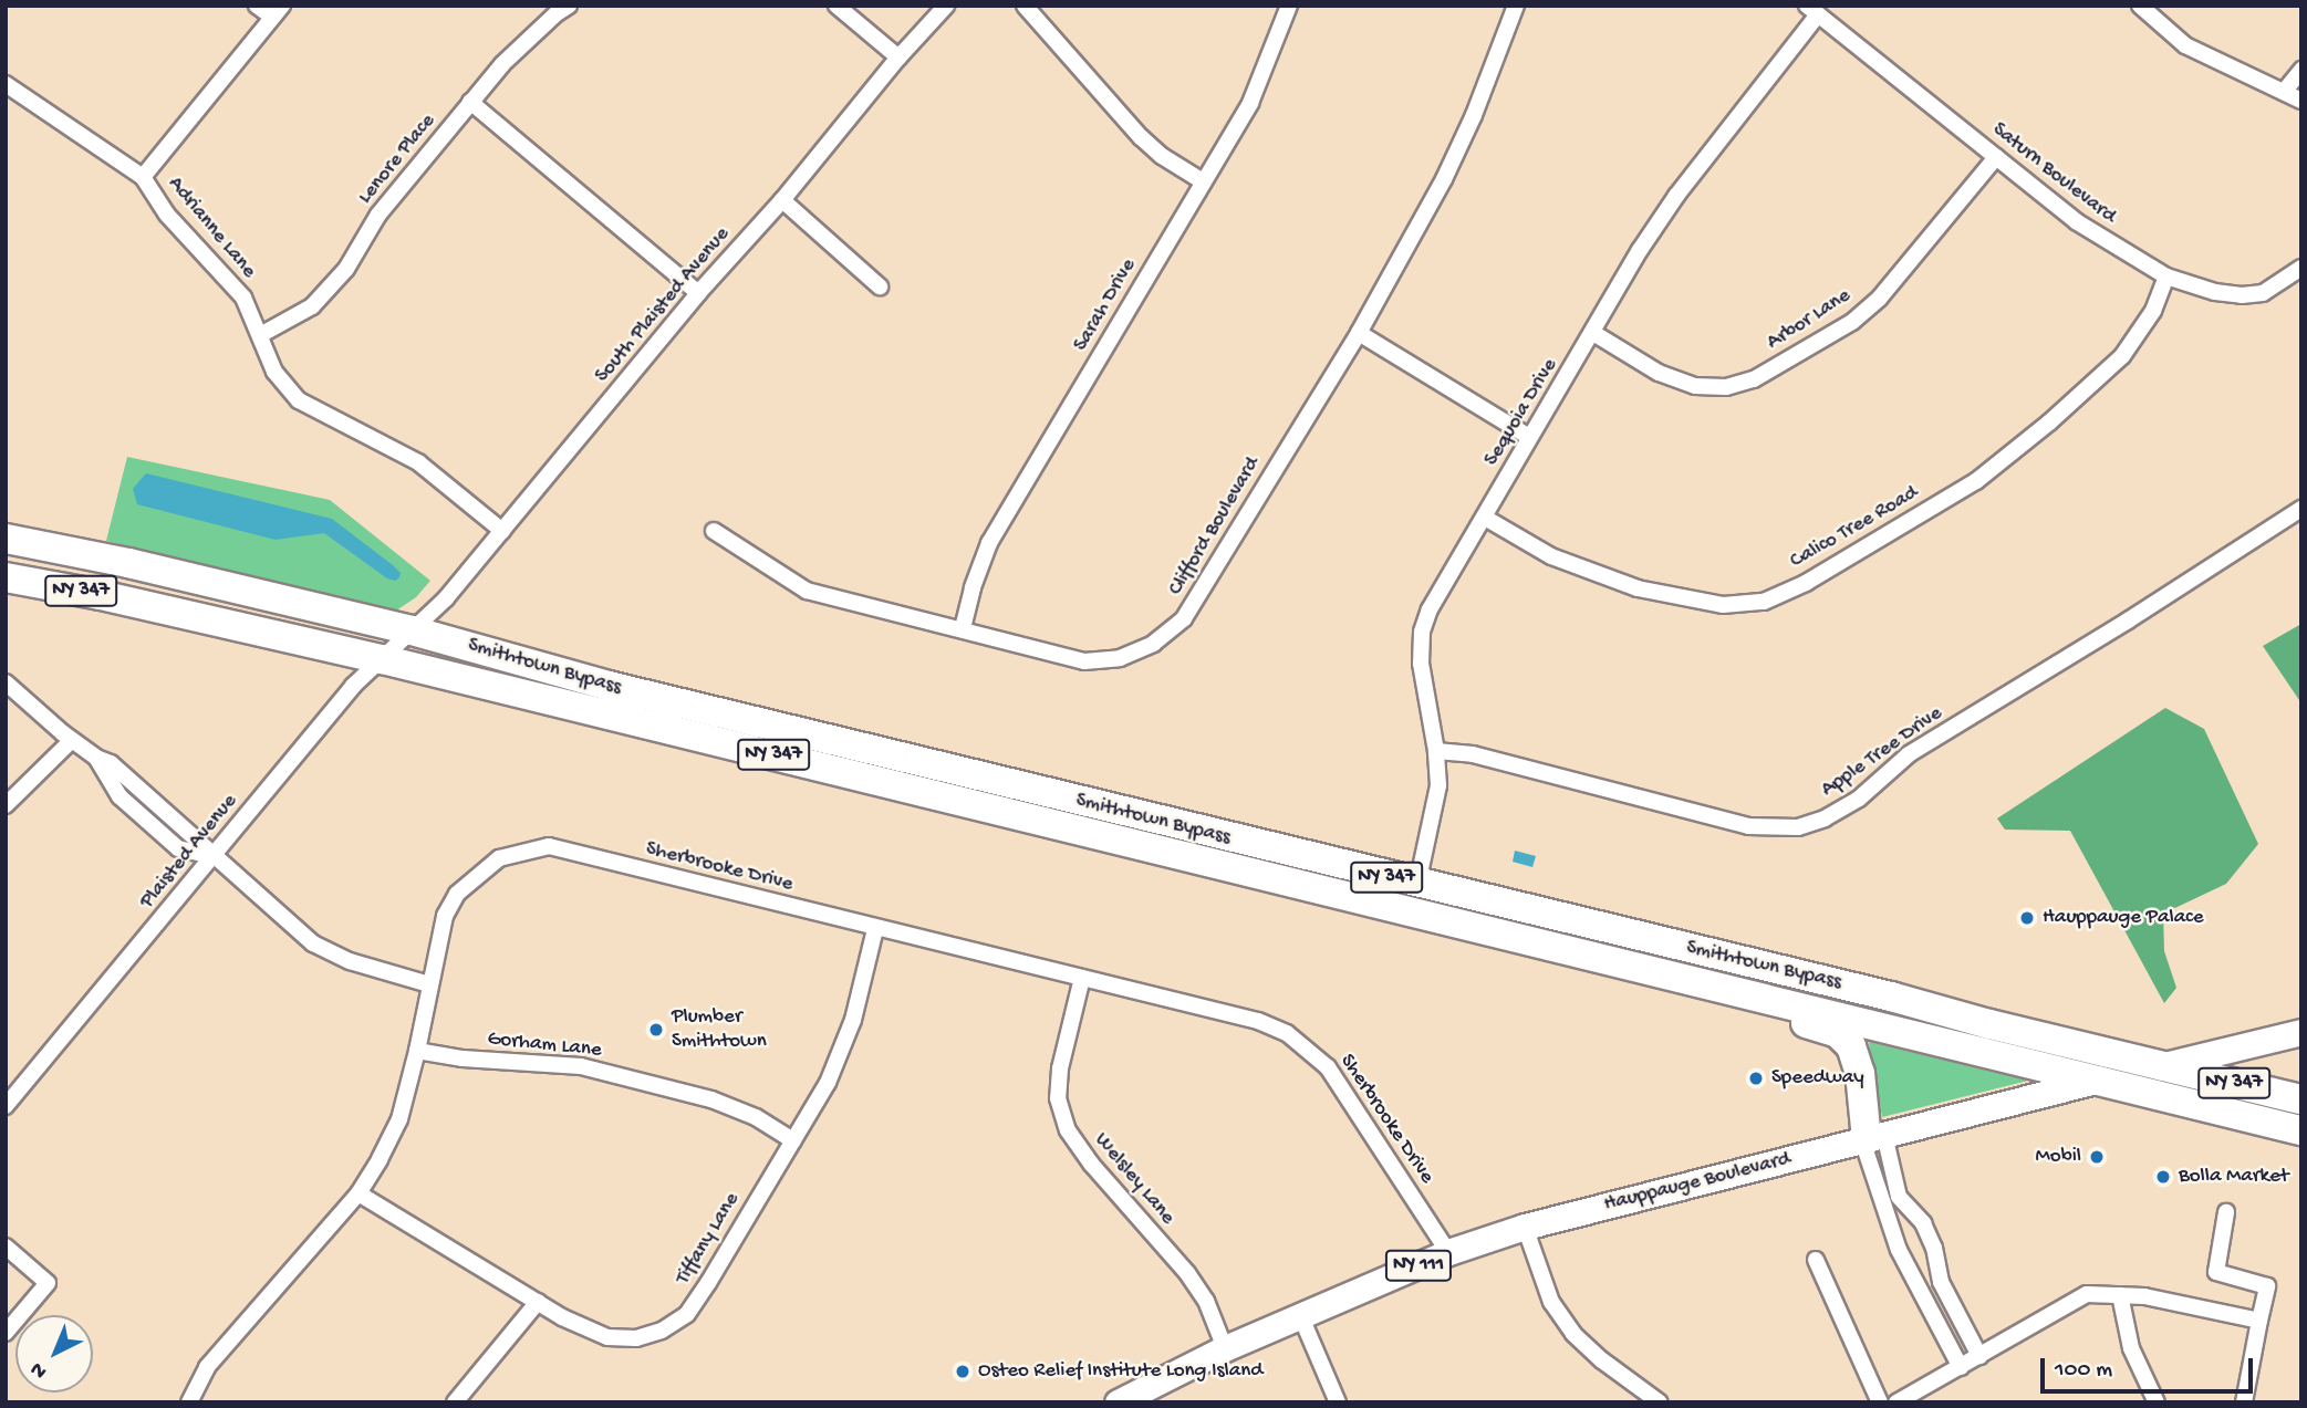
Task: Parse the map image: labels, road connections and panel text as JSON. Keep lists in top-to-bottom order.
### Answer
{
  "streets": {
    "highway": ["NY 347", "Smithtown Bypass"],
    "main road": ["Hauppauge Boulevard", "NY 111"],
    "street": [
      "Lenore Place",
      "Saturn Boulevard",
      "Adrianne Lane",
      "South Plaisted Avenue",
      "Sarah Drive",
      "Arbor Lane",
      "Sequoia Drive",
      "Clifford Boulevard",
      "Calico Tree Road",
      "Apple Tree Drive",
      "Plaisted Avenue",
      "Sherbrooke Drive",
      "Gorham Lane",
      "Welsley Lane",
      "Tiffany Lane"
    ]
  },
  "crossings": [
    ["Lenore Place", "Adrianne Lane"],
    ["Saturn Boulevard", "Arbor Lane"],
    ["Saturn Boulevard", "Sequoia Drive"],
    ["Saturn Boulevard", "Calico Tree Road"],
    ["Adrianne Lane", "South Plaisted Avenue"],
    ["South Plaisted Avenue", "Smithtown Bypass"],
    ["South Plaisted Avenue", "Plaisted Avenue"],
    ["Sarah Drive", "Clifford Boulevard"],
    ["Arbor Lane", "Sequoia Drive"],
    ["Sequoia Drive", "Calico Tree Road"],
    ["Sequoia Drive", "Smithtown Bypass"],
    ["Sequoia Drive", "Apple Tree Drive"],
    ["Smithtown Bypass", "Plaisted Avenue"],
    ["Smithtown Bypass", "Hauppauge Boulevard"],
    ["Sherbrooke Drive", "Gorham Lane"],
    ["Sherbrooke Drive", "Welsley Lane"],
    ["Sherbrooke Drive", "Hauppauge Boulevard"],
    ["Sherbrooke Drive", "Tiffany Lane"],
    ["Gorham Lane", "Tiffany Lane"],
    ["Welsley Lane", "Hauppauge Boulevard"]
  ],
  "places": [
    "Hauppauge Palace",
    "Plumber Smithtown",
    "Speedway",
    "Mobil",
    "Bolla Market",
    "Osteo Relief Institute Long Island"
  ],
  "scale_bar": "100 m",
  "north": "bottom left"
}
